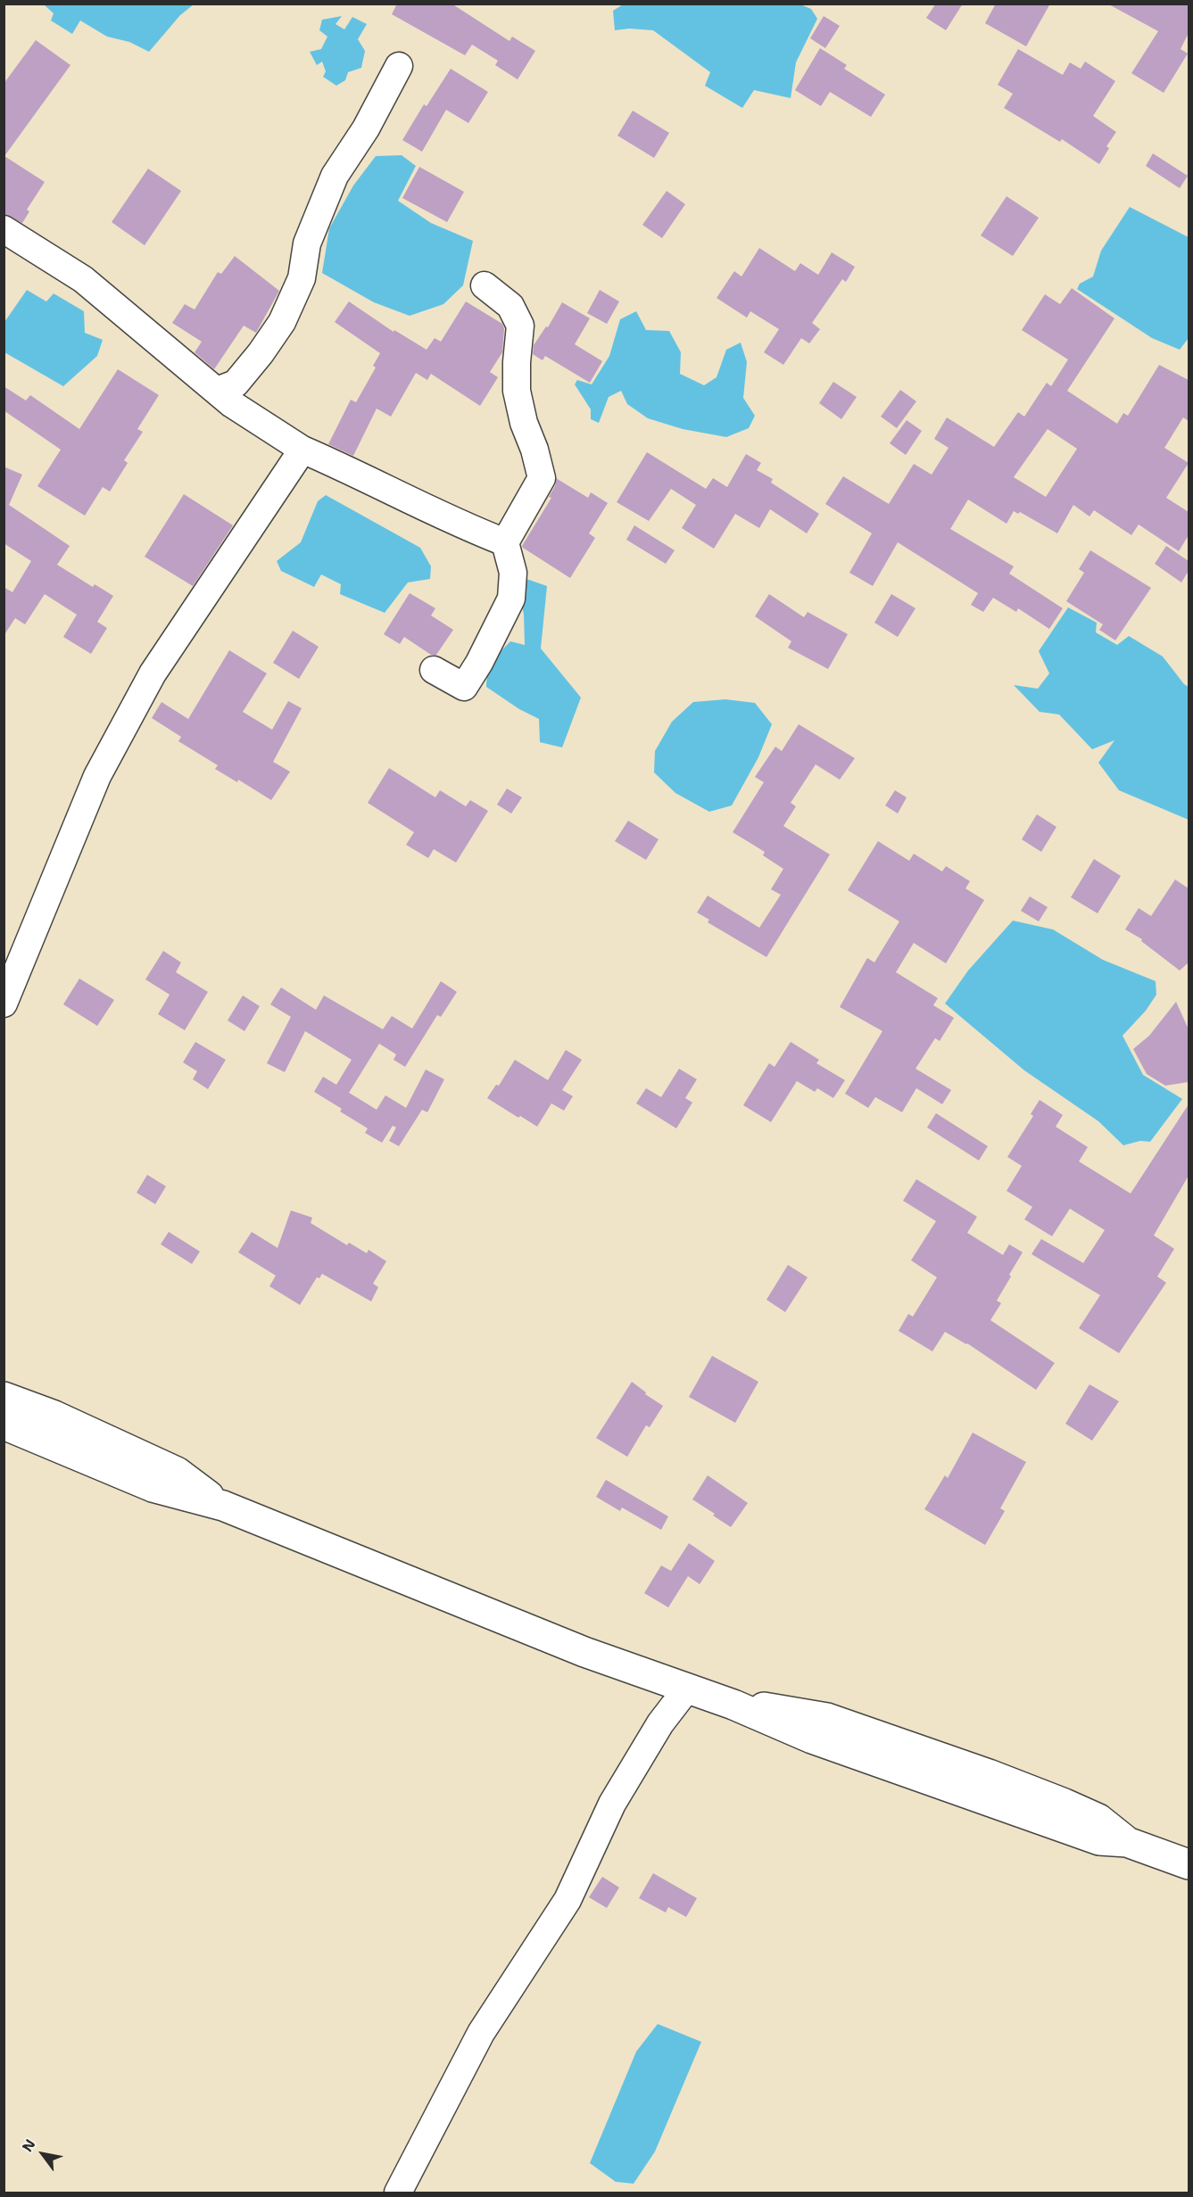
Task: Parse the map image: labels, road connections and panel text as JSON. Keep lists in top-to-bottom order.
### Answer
{
  "north": "top left"
}
